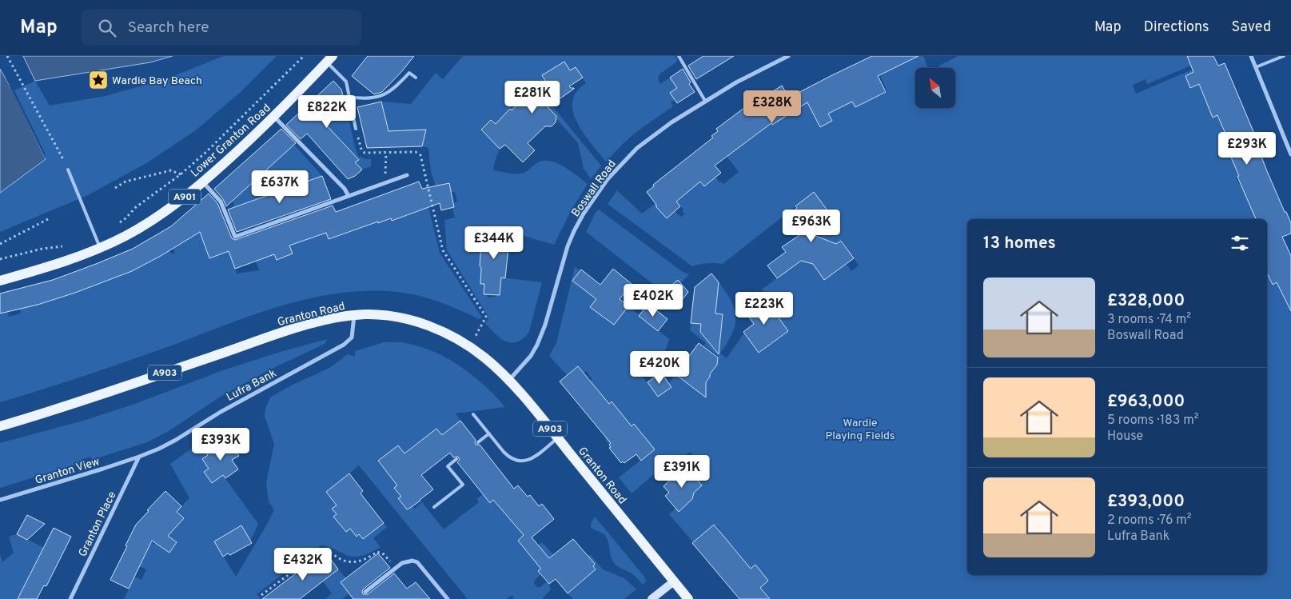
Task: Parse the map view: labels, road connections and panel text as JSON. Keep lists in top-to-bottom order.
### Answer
{
  "streets": {
    "main road": [
      "Lower Granton Road",
      "A901",
      "Granton Road",
      "A903"
    ],
    "street": [
      "Boswall Road",
      "Lufra Bank",
      "Granton View",
      "Granton Place"
    ]
  },
  "crossings": [
    ["Boswall Road", "Granton Road"],
    ["Granton Road", "Lufra Bank"],
    ["Lufra Bank", "Granton View"],
    ["Lufra Bank", "Granton Place"],
    ["Granton View", "Granton Place"]
  ],
  "parks": ["Wardie Playing Fields"],
  "places": {
    "place": ["Wardie Bay Beach"]
  },
  "north": "top left",
  "page": {
    "header": "Map",
    "search": "Search here",
    "nav": ["Map", "Directions", "Saved"],
    "price": [
      "£281K",
      "£328K",
      "£822K",
      "£293K",
      "£637K",
      "£963K",
      "£344K",
      "£402K",
      "£223K",
      "£420K",
      "£393K",
      "£391K",
      "£432K"
    ],
    "heading": "13 homes",
    "list": [
      {
        "name": "£328,000",
        "note": "3 rooms · 74 m² · Boswall Road"
      },
      {
        "name": "£963,000",
        "note": "5 rooms · 183 m² · House"
      },
      {
        "name": "£393,000",
        "note": "2 rooms · 76 m² · Lufra Bank"
      }
    ]
  }
}
